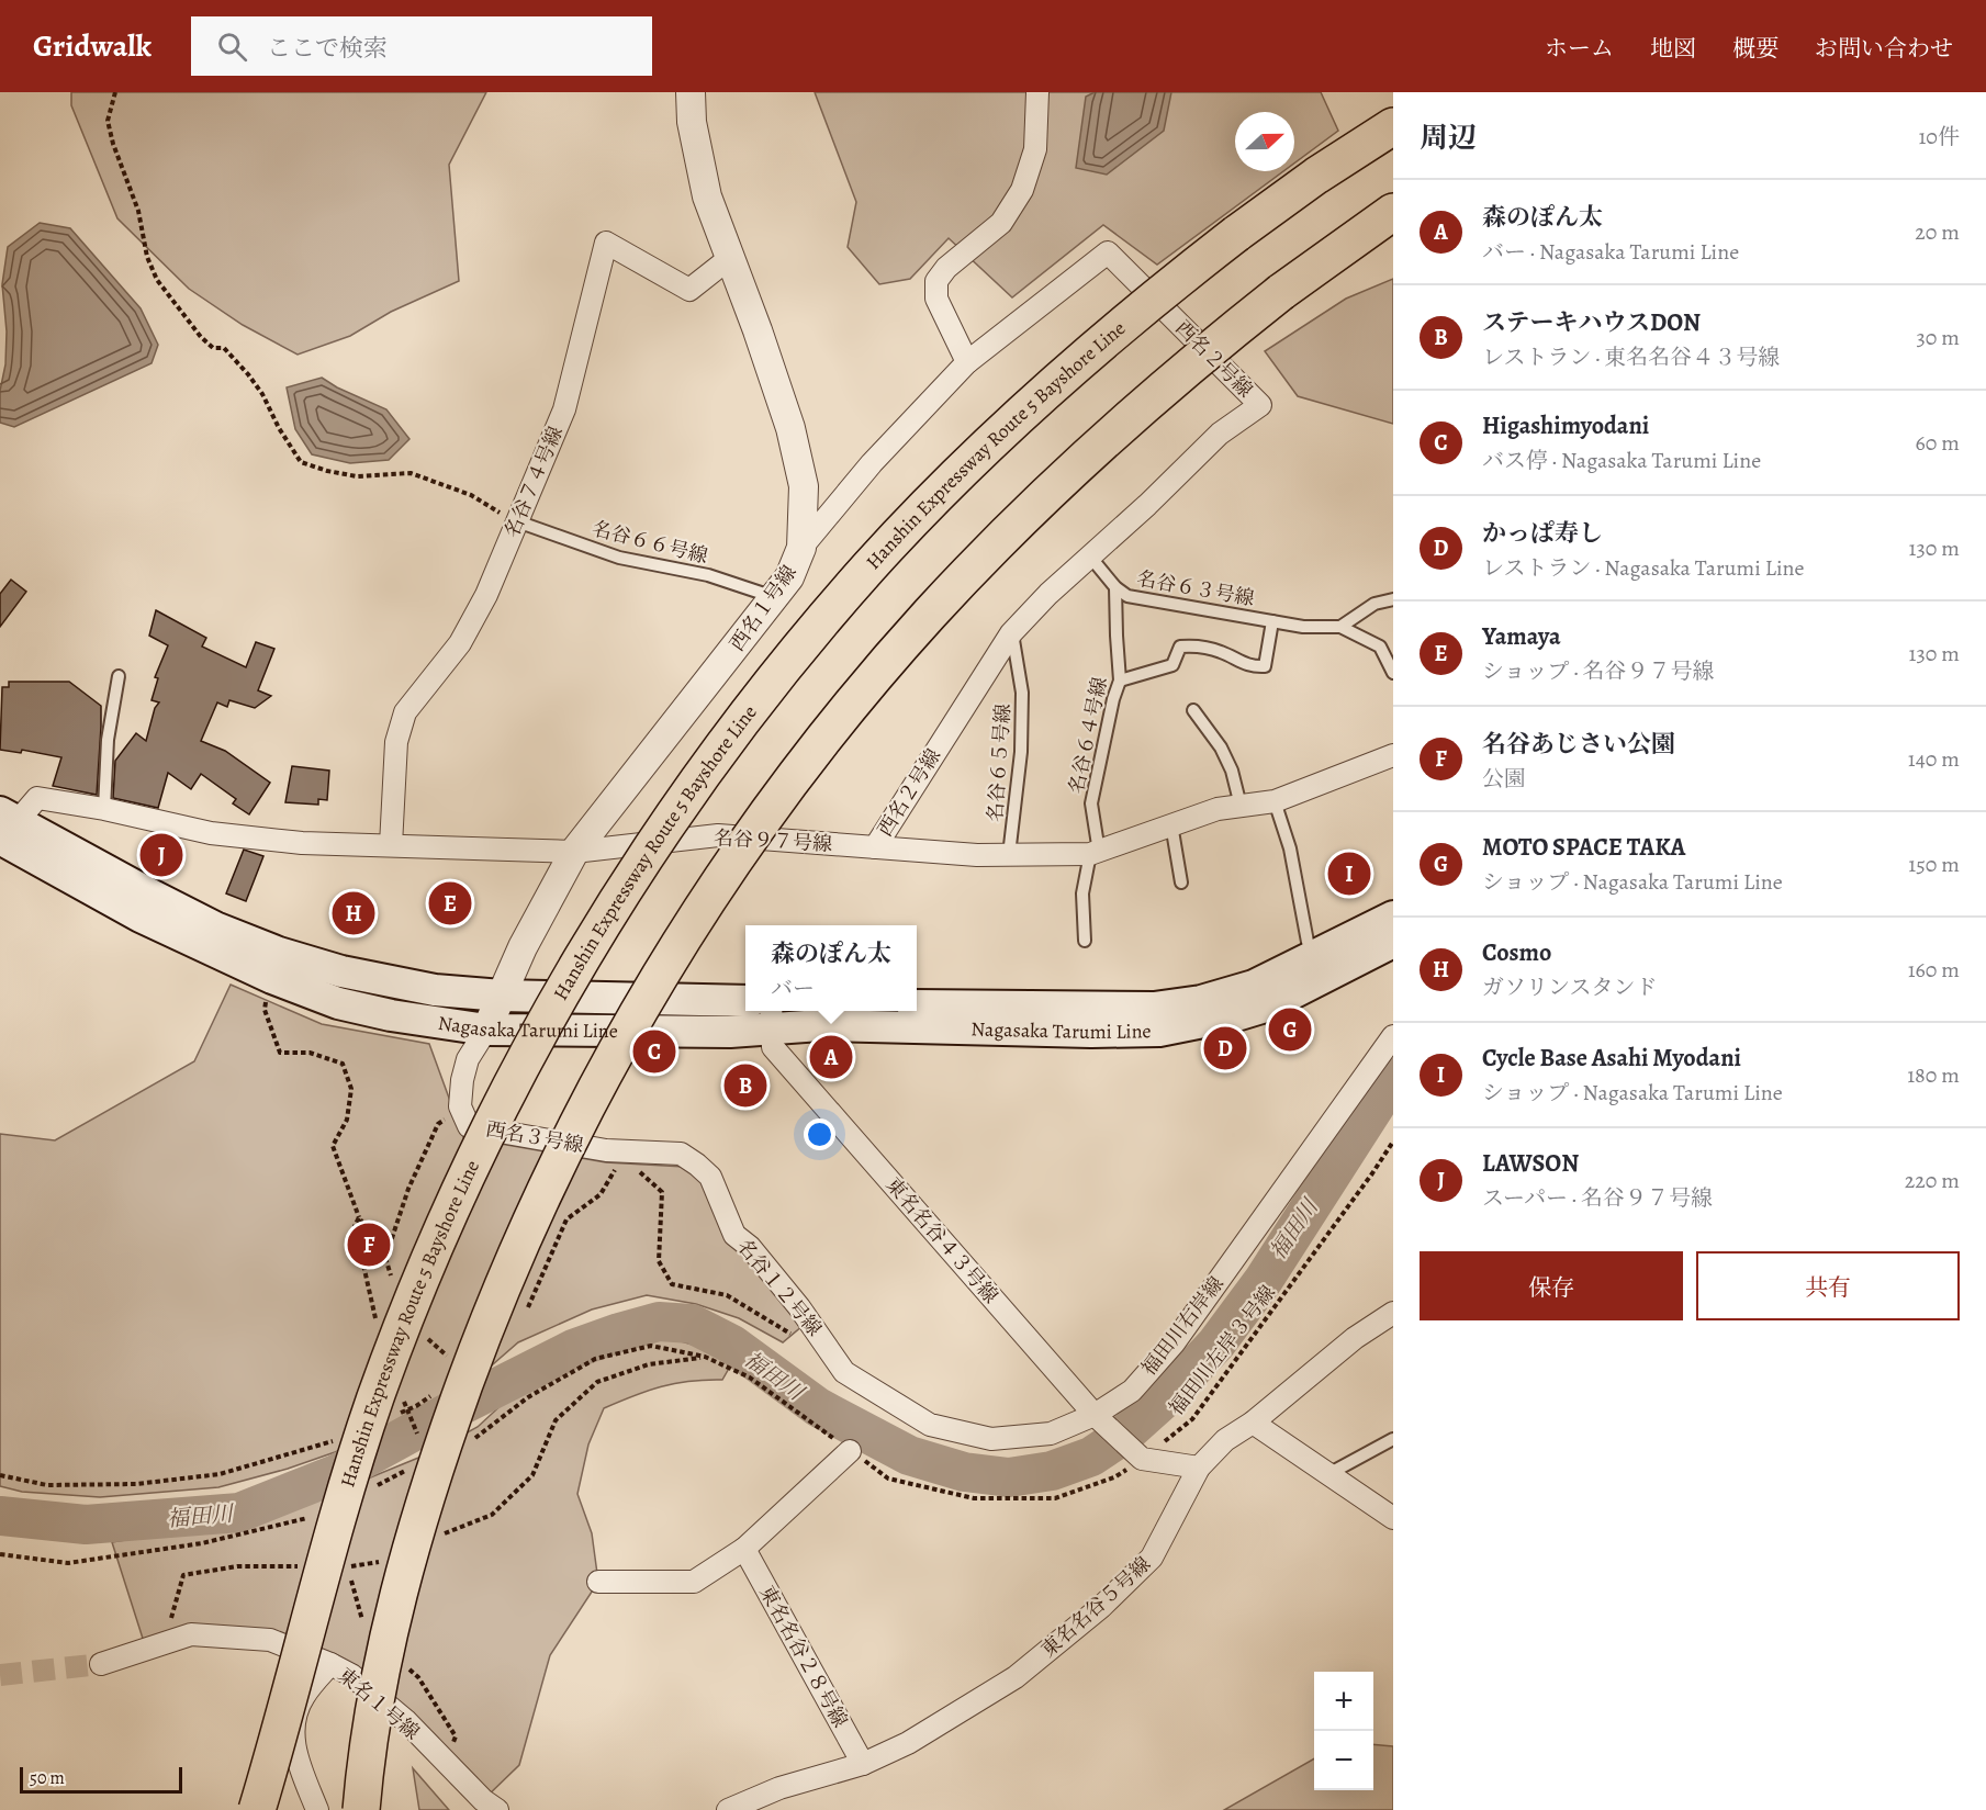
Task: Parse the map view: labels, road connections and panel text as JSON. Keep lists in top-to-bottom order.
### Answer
{
  "streets": {
    "highway": ["Hanshin Expressway Route 5 Bayshore Line"],
    "main road": ["Nagasaka Tarumi Line"],
    "street": [
      "西名２号線",
      "名谷７４号線",
      "西名１号線",
      "名谷９７号線",
      "西名３号線",
      "東名名谷４３号線",
      "名谷１２号線",
      "福田川右岸線",
      "東名名谷５号線",
      "東名名谷２８号線",
      "東名１号線"
    ],
    "lane": [
      "名谷６６号線",
      "名谷６３号線",
      "名谷６４号線",
      "名谷６５号線"
    ],
    "path": ["福田川左岸３号線"]
  },
  "crossings": [
    ["西名２号線", "名谷６３号線"],
    ["西名２号線", "西名１号線"],
    ["西名２号線", "名谷６５号線"],
    ["西名２号線", "名谷９７号線"],
    ["名谷７４号線", "名谷６６号線"],
    ["名谷７４号線", "西名１号線"],
    ["名谷７４号線", "名谷９７号線"],
    ["名谷６６号線", "西名１号線"],
    ["名谷６３号線", "名谷６４号線"],
    ["西名１号線", "名谷９７号線"],
    ["西名１号線", "Nagasaka Tarumi Line"],
    ["名谷６４号線", "名谷９７号線"],
    ["名谷６５号線", "名谷９７号線"],
    ["名谷９７号線", "Nagasaka Tarumi Line"],
    ["Nagasaka Tarumi Line", "東名名谷４３号線"],
    ["西名３号線", "名谷１２号線"],
    ["東名名谷４３号線", "福田川右岸線"],
    ["東名名谷４３号線", "福田川左岸３号線"],
    ["名谷１２号線", "福田川右岸線"],
    ["東名名谷５号線", "東名名谷２８号線"]
  ],
  "water": ["福田川"],
  "scale_bar": "50 m",
  "north": "right",
  "page": {
    "header": "Gridwalk",
    "search": "ここで検索",
    "nav": [
      "ホーム",
      "地図",
      "概要",
      "お問い合わせ"
    ],
    "heading": ["周辺", "10件"],
    "list": [
      {
        "mark": "A",
        "name": "森のぽん太",
        "note": "バー · Nagasaka Tarumi Line",
        "value": "20 m"
      },
      {
        "mark": "B",
        "name": "ステーキハウスDON",
        "note": "レストラン · 東名名谷４３号線",
        "value": "30 m"
      },
      {
        "mark": "C",
        "name": "Higashimyodani",
        "note": "バス停 · Nagasaka Tarumi Line",
        "value": "60 m"
      },
      {
        "mark": "D",
        "name": "かっぱ寿し",
        "note": "レストラン · Nagasaka Tarumi Line",
        "value": "130 m"
      },
      {
        "mark": "E",
        "name": "Yamaya",
        "note": "ショップ · 名谷９７号線",
        "value": "130 m"
      },
      {
        "mark": "F",
        "name": "名谷あじさい公園",
        "note": "公園",
        "value": "140 m"
      },
      {
        "mark": "G",
        "name": "MOTO SPACE TAKA",
        "note": "ショップ · Nagasaka Tarumi Line",
        "value": "150 m"
      },
      {
        "mark": "H",
        "name": "Cosmo",
        "note": "ガソリンスタンド",
        "value": "160 m"
      },
      {
        "mark": "I",
        "name": "Cycle Base Asahi Myodani",
        "note": "ショップ · Nagasaka Tarumi Line",
        "value": "180 m"
      },
      {
        "mark": "J",
        "name": "LAWSON",
        "note": "スーパー · 名谷９７号線",
        "value": "220 m"
      }
    ],
    "pins": [
      "J",
      "I",
      "E",
      "H",
      "G",
      "D",
      "C",
      "A",
      "B",
      "F"
    ],
    "popup": ["森のぽん太", "バー"],
    "buttons": ["保存", "共有"],
    "map_buttons": ["+", "−"],
    "scale": "50 m"
  }
}
